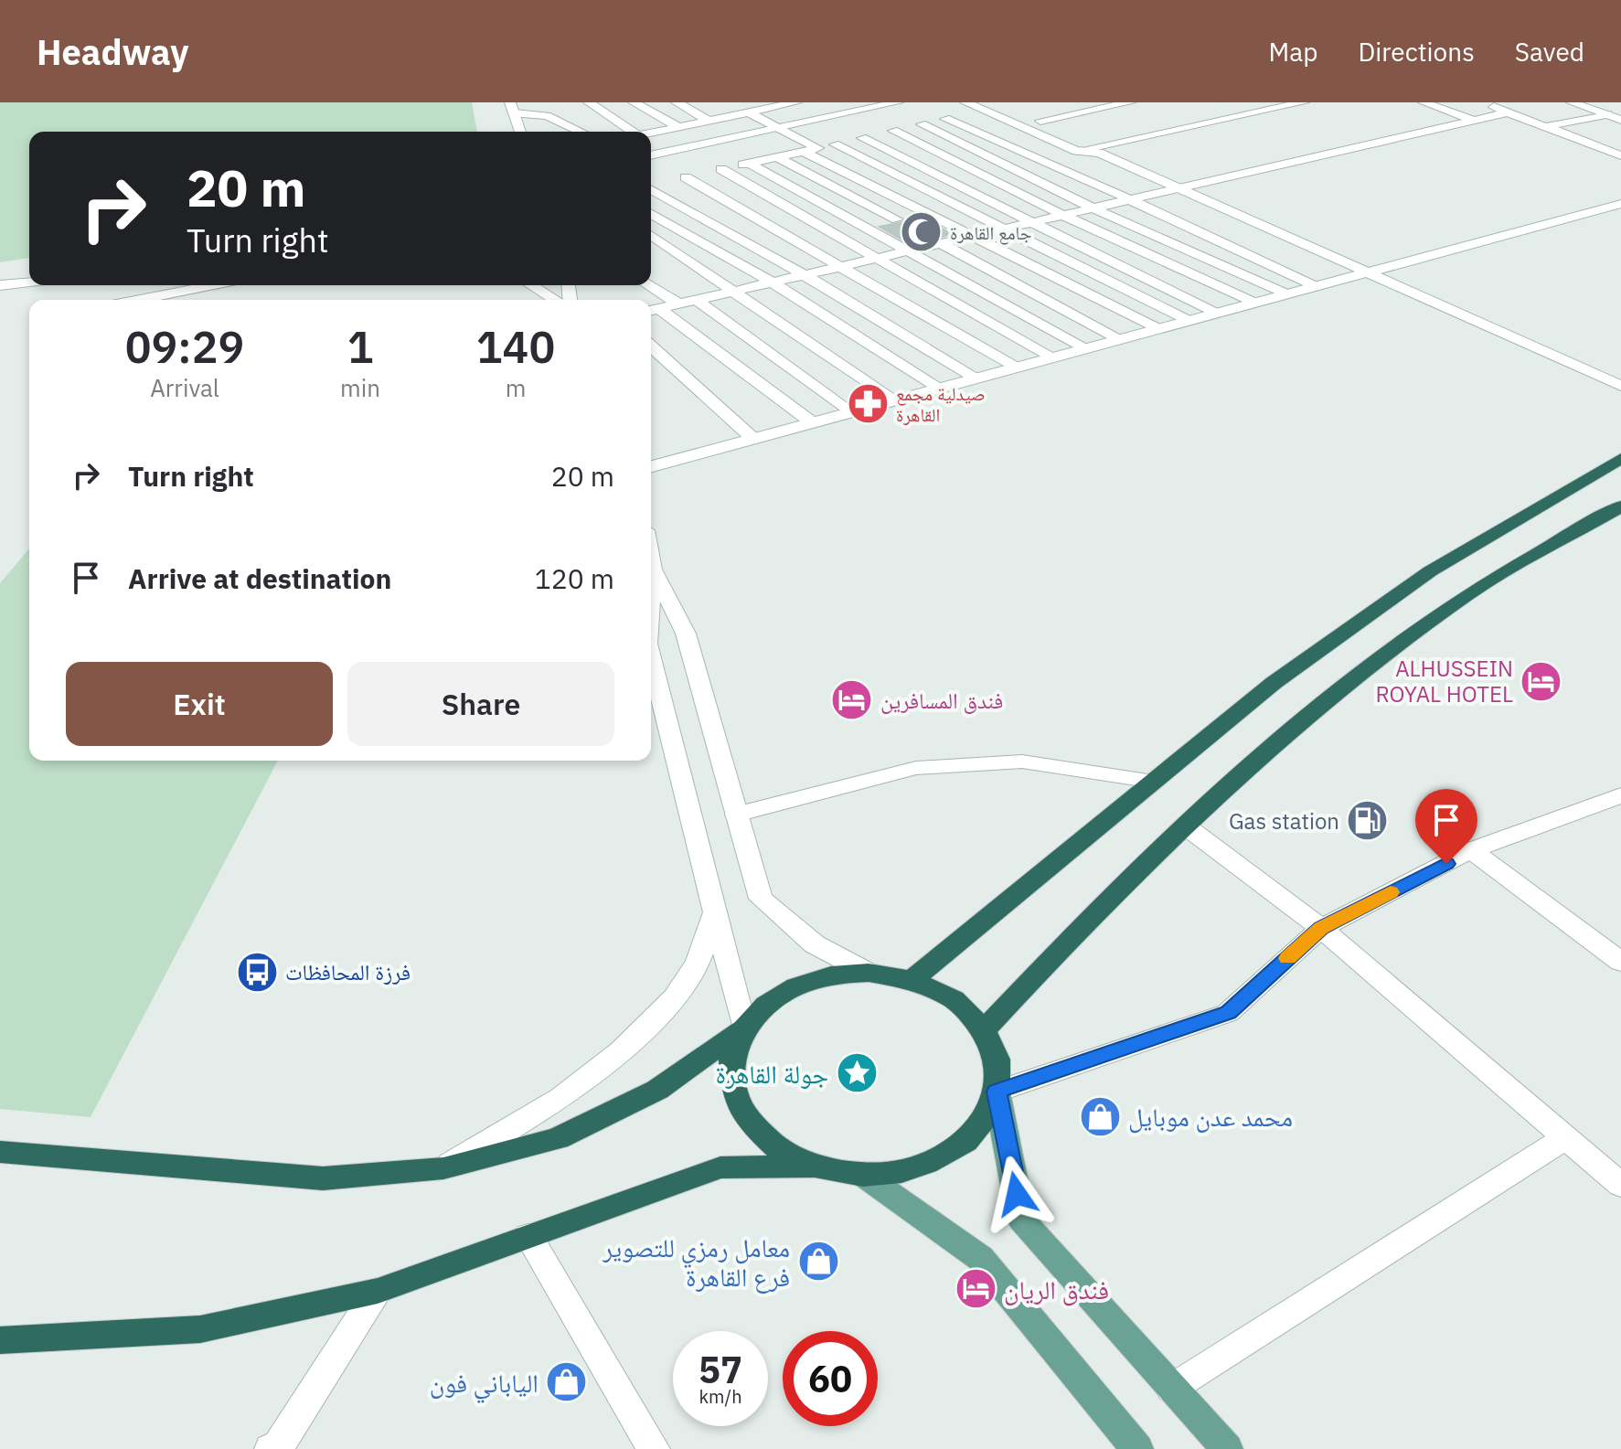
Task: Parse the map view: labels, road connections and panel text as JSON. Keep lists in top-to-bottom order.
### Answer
{
  "places": {
    "mosque": ["جامع القاهرة"],
    "pharmacy": ["صيدلية مجمع القاهرة"],
    "hotel": ["ALHUSSEIN ROYAL HOTEL", "فندق المسافرين", "فندق الريان"],
    "fuel station": ["Gas station"],
    "bus stop": ["فرزة المحافظات"],
    "place": ["جولة القاهرة"],
    "shop": ["محمد عدن موبايل", "معامل رمزي للتصوير فرع القاهرة", "الياباني فون"]
  },
  "page": {
    "header": "Headway",
    "nav": ["Map", "Directions", "Saved"],
    "turn": ["20 m", "Turn right"],
    "eta": [
      "09:29",
      "Arrival",
      "1",
      "min",
      "140",
      "m"
    ],
    "list": [
      {
        "name": "Turn right",
        "value": "20 m"
      },
      {
        "name": "Arrive at destination",
        "value": "120 m"
      }
    ],
    "buttons": ["Exit", "Share"],
    "speed": "57 km/h",
    "limit": "60"
  }
}
